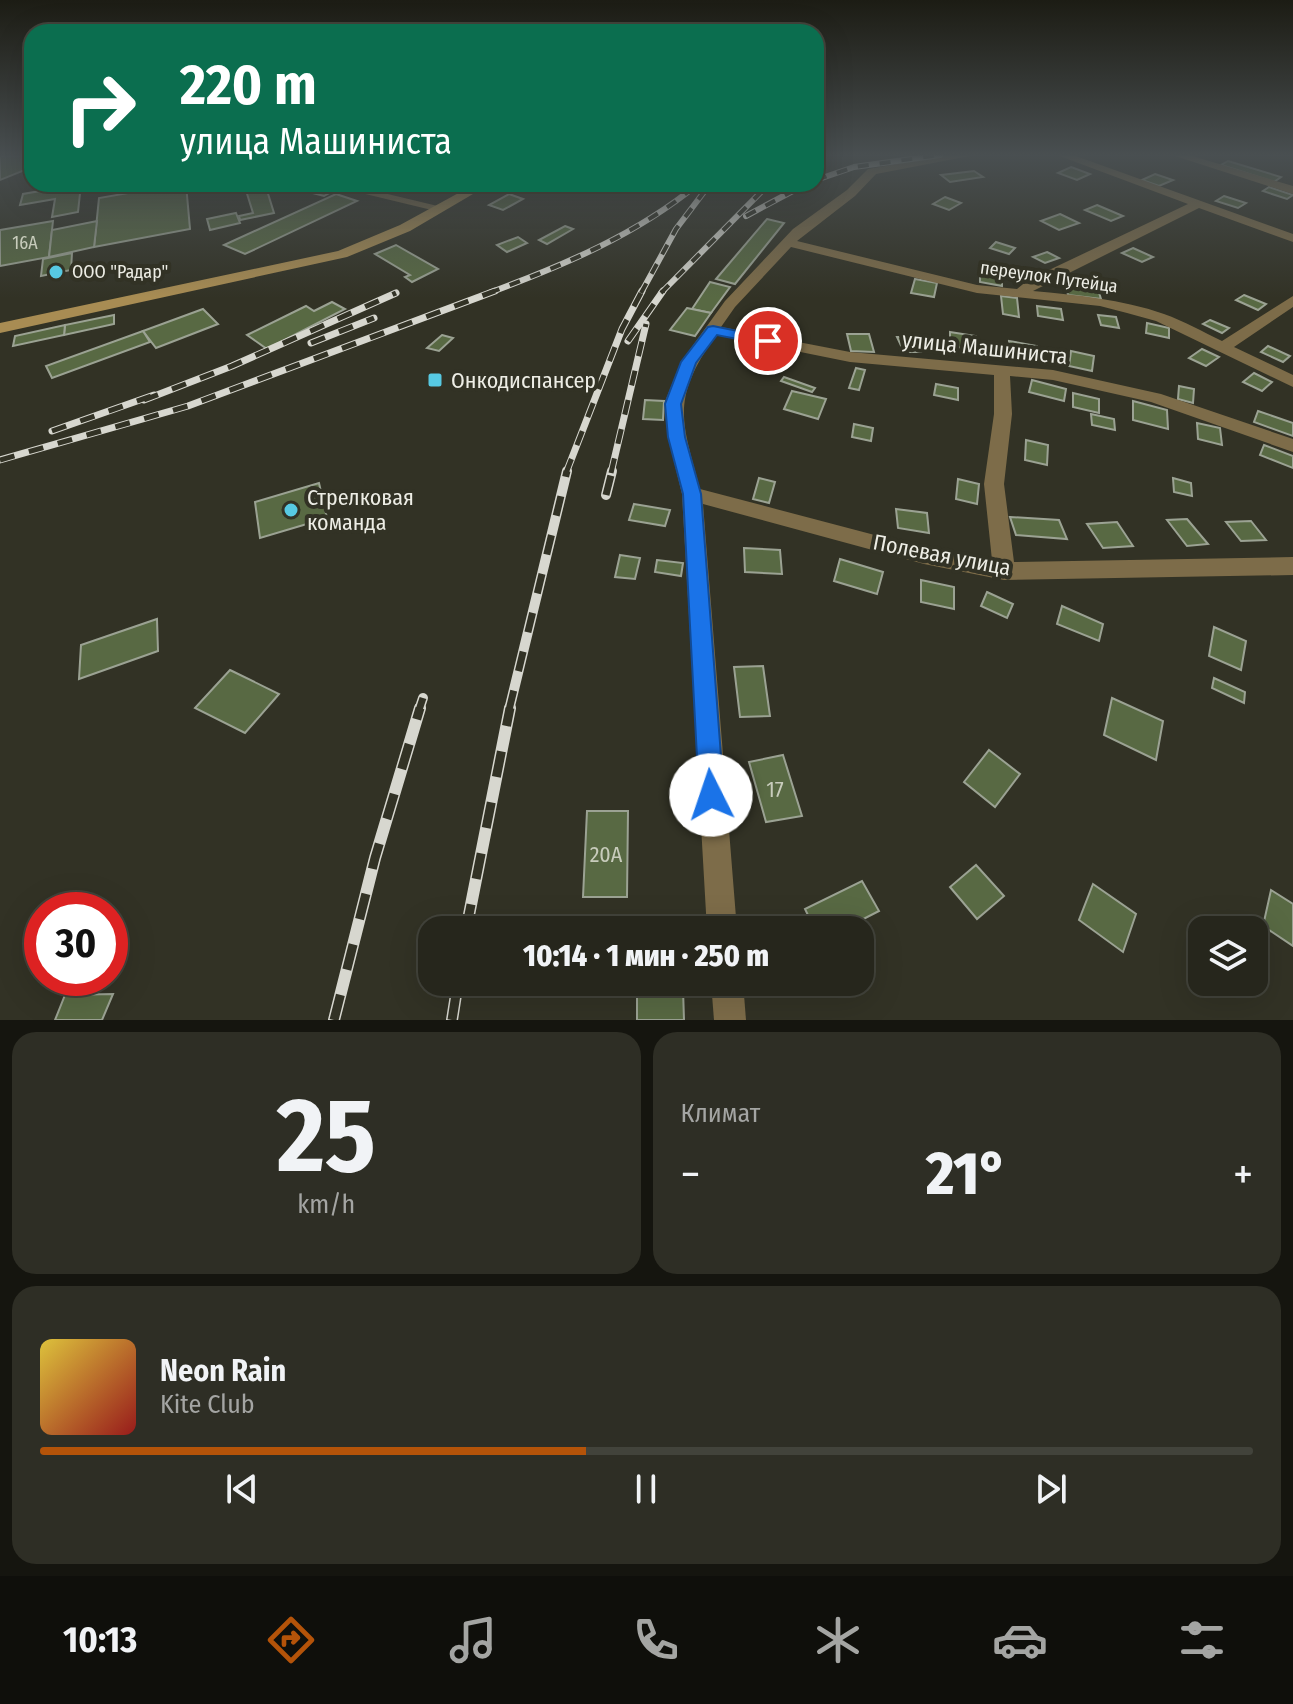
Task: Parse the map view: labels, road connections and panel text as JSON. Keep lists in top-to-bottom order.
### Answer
{
  "streets": {
    "street": ["переулок Путейца", "улица Машиниста", "Полевая улица"]
  },
  "places": {
    "other": ["ООО \"Радар\"", "Стрелковая команда"],
    "transit": ["Онкодиспансер"]
  },
  "house_numbers": ["16А", "17", "20А"],
  "page": {
    "turn": ["220 m", "улица Машиниста"],
    "limit": "30",
    "trip": "10:14 · 1 мин · 250 m",
    "tile": [
      ["25", "km/h"],
      "Климат"
    ],
    "heat": ["−", "21°", "+"],
    "song": ["Neon Rain", "Kite Club"],
    "tabs": "10:13"
  }
}
